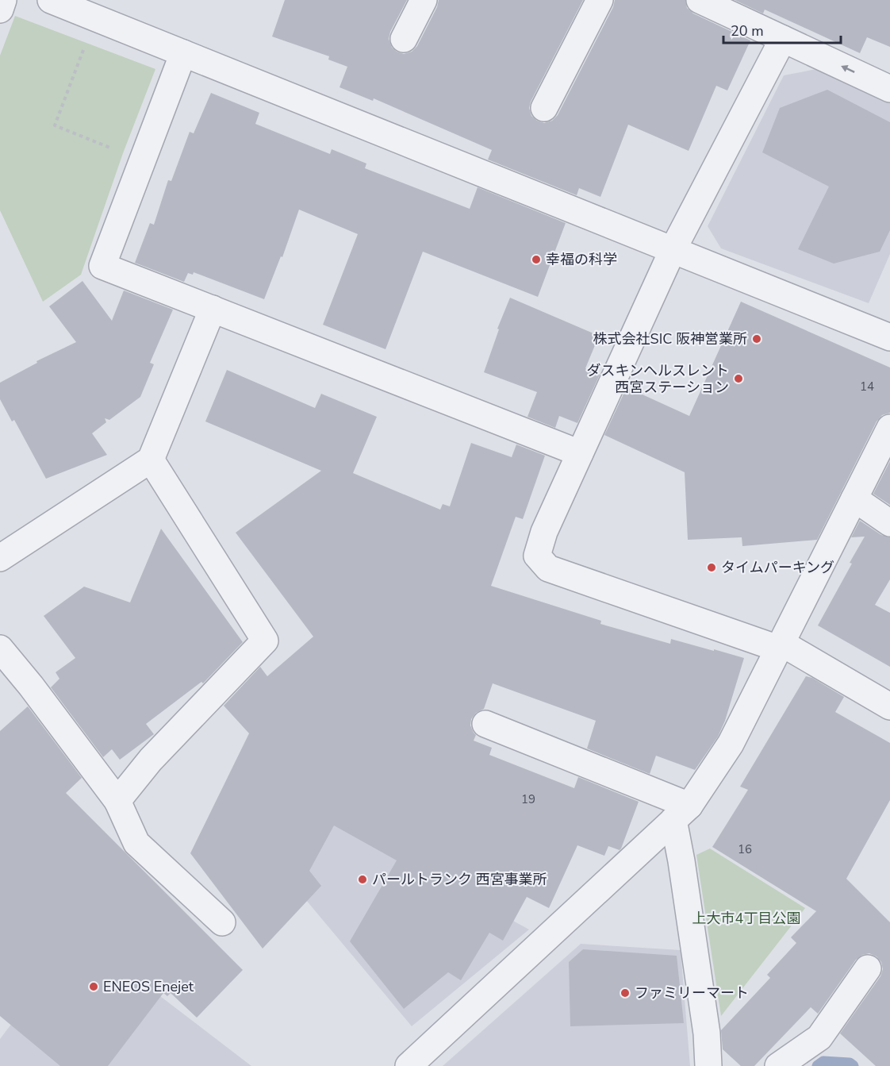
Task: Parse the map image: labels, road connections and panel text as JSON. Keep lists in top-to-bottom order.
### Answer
{
  "parks": ["上大市4丁目公園"],
  "places": [
    "幸福の科学",
    "株式会社SIC 阪神営業所",
    "ダスキンヘルスレント 西宮ステーション",
    "タイムパーキング",
    "パールトランク 西宮事業所",
    "ENEOS Enejet",
    "ファミリーマート"
  ],
  "house_numbers": ["14", "19", "16"],
  "scale_bar": "20 m"
}
